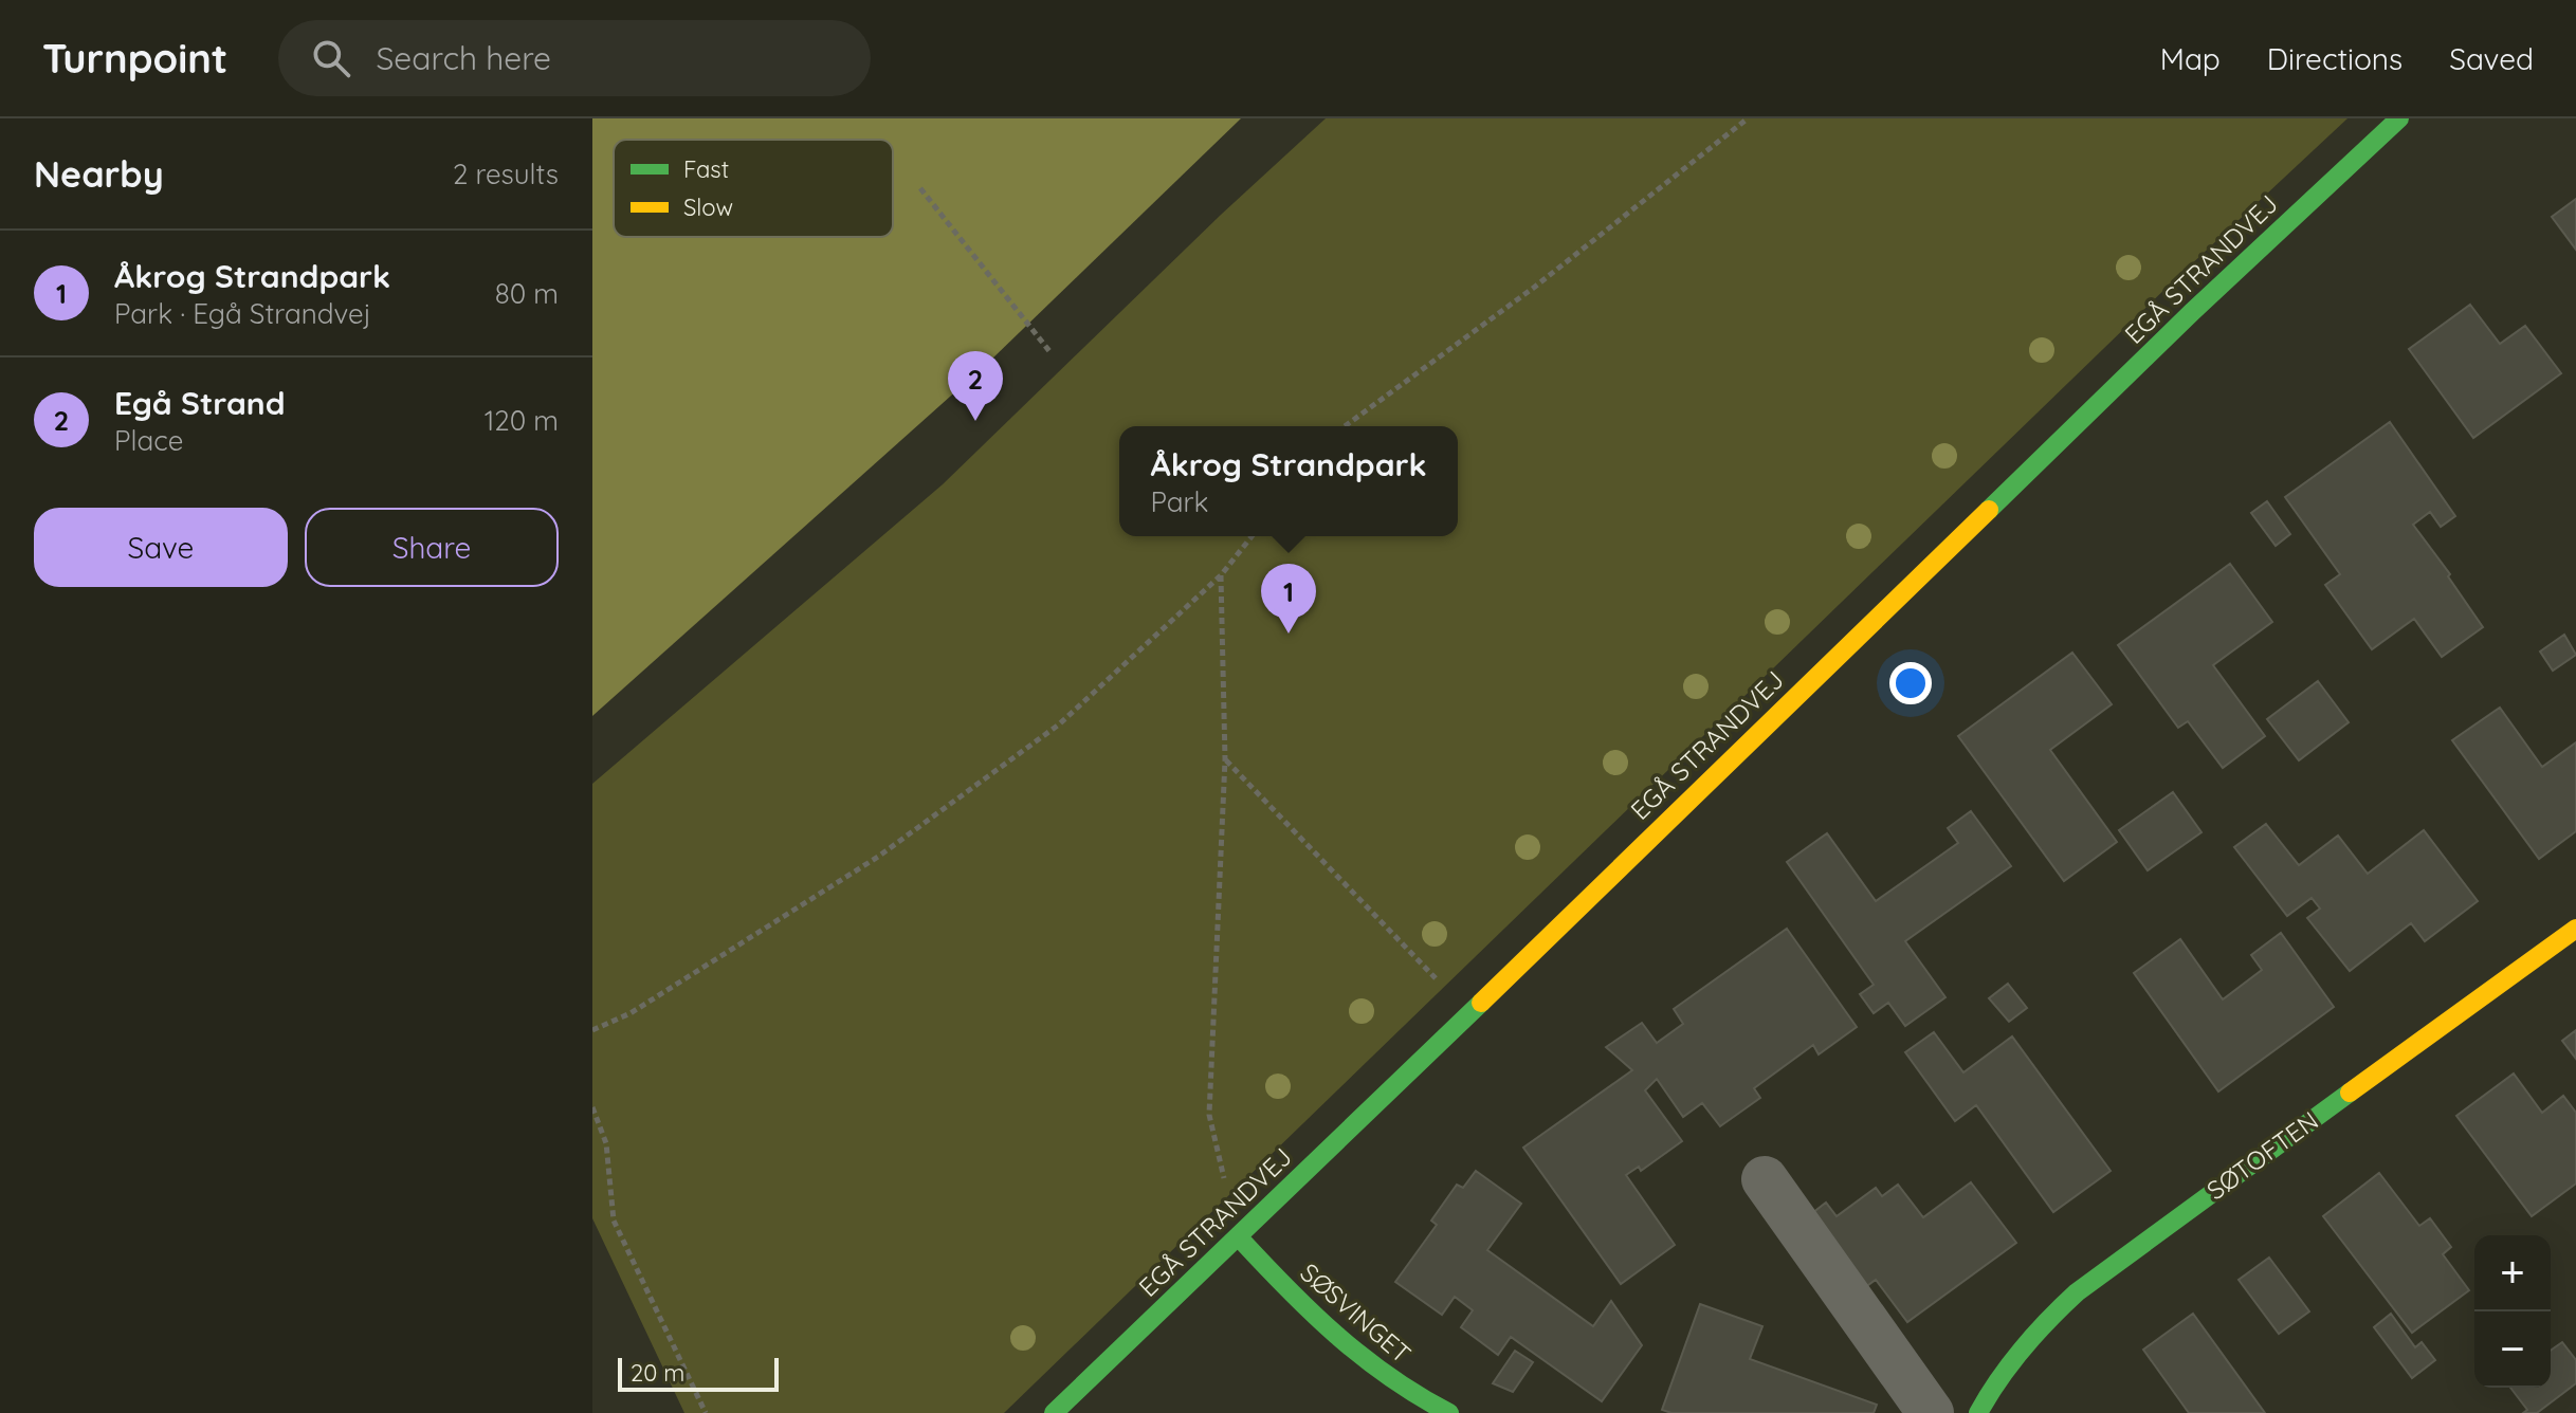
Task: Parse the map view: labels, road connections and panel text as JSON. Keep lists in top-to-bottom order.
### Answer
{
  "streets": {
    "street": ["EGÅ STRANDVEJ", "SØTOFTEN", "SØSVINGET"]
  },
  "crossings": [
    ["EGÅ STRANDVEJ", "SØSVINGET"]
  ],
  "legend": ["Fast", "Slow"],
  "scale_bar": "20 m",
  "page": {
    "header": "Turnpoint",
    "search": "Search here",
    "nav": ["Map", "Directions", "Saved"],
    "heading": ["Nearby", "2 results"],
    "list": [
      {
        "mark": "1",
        "name": "Åkrog Strandpark",
        "note": "Park · Egå Strandvej",
        "value": "80 m"
      },
      {
        "mark": "2",
        "name": "Egå Strand",
        "note": "Place",
        "value": "120 m"
      }
    ],
    "pins": ["2", "1"],
    "popup": ["Åkrog Strandpark", "Park"],
    "buttons": ["Save", "Share"],
    "map_buttons": ["+", "−"],
    "scale": "20 m"
  }
}
